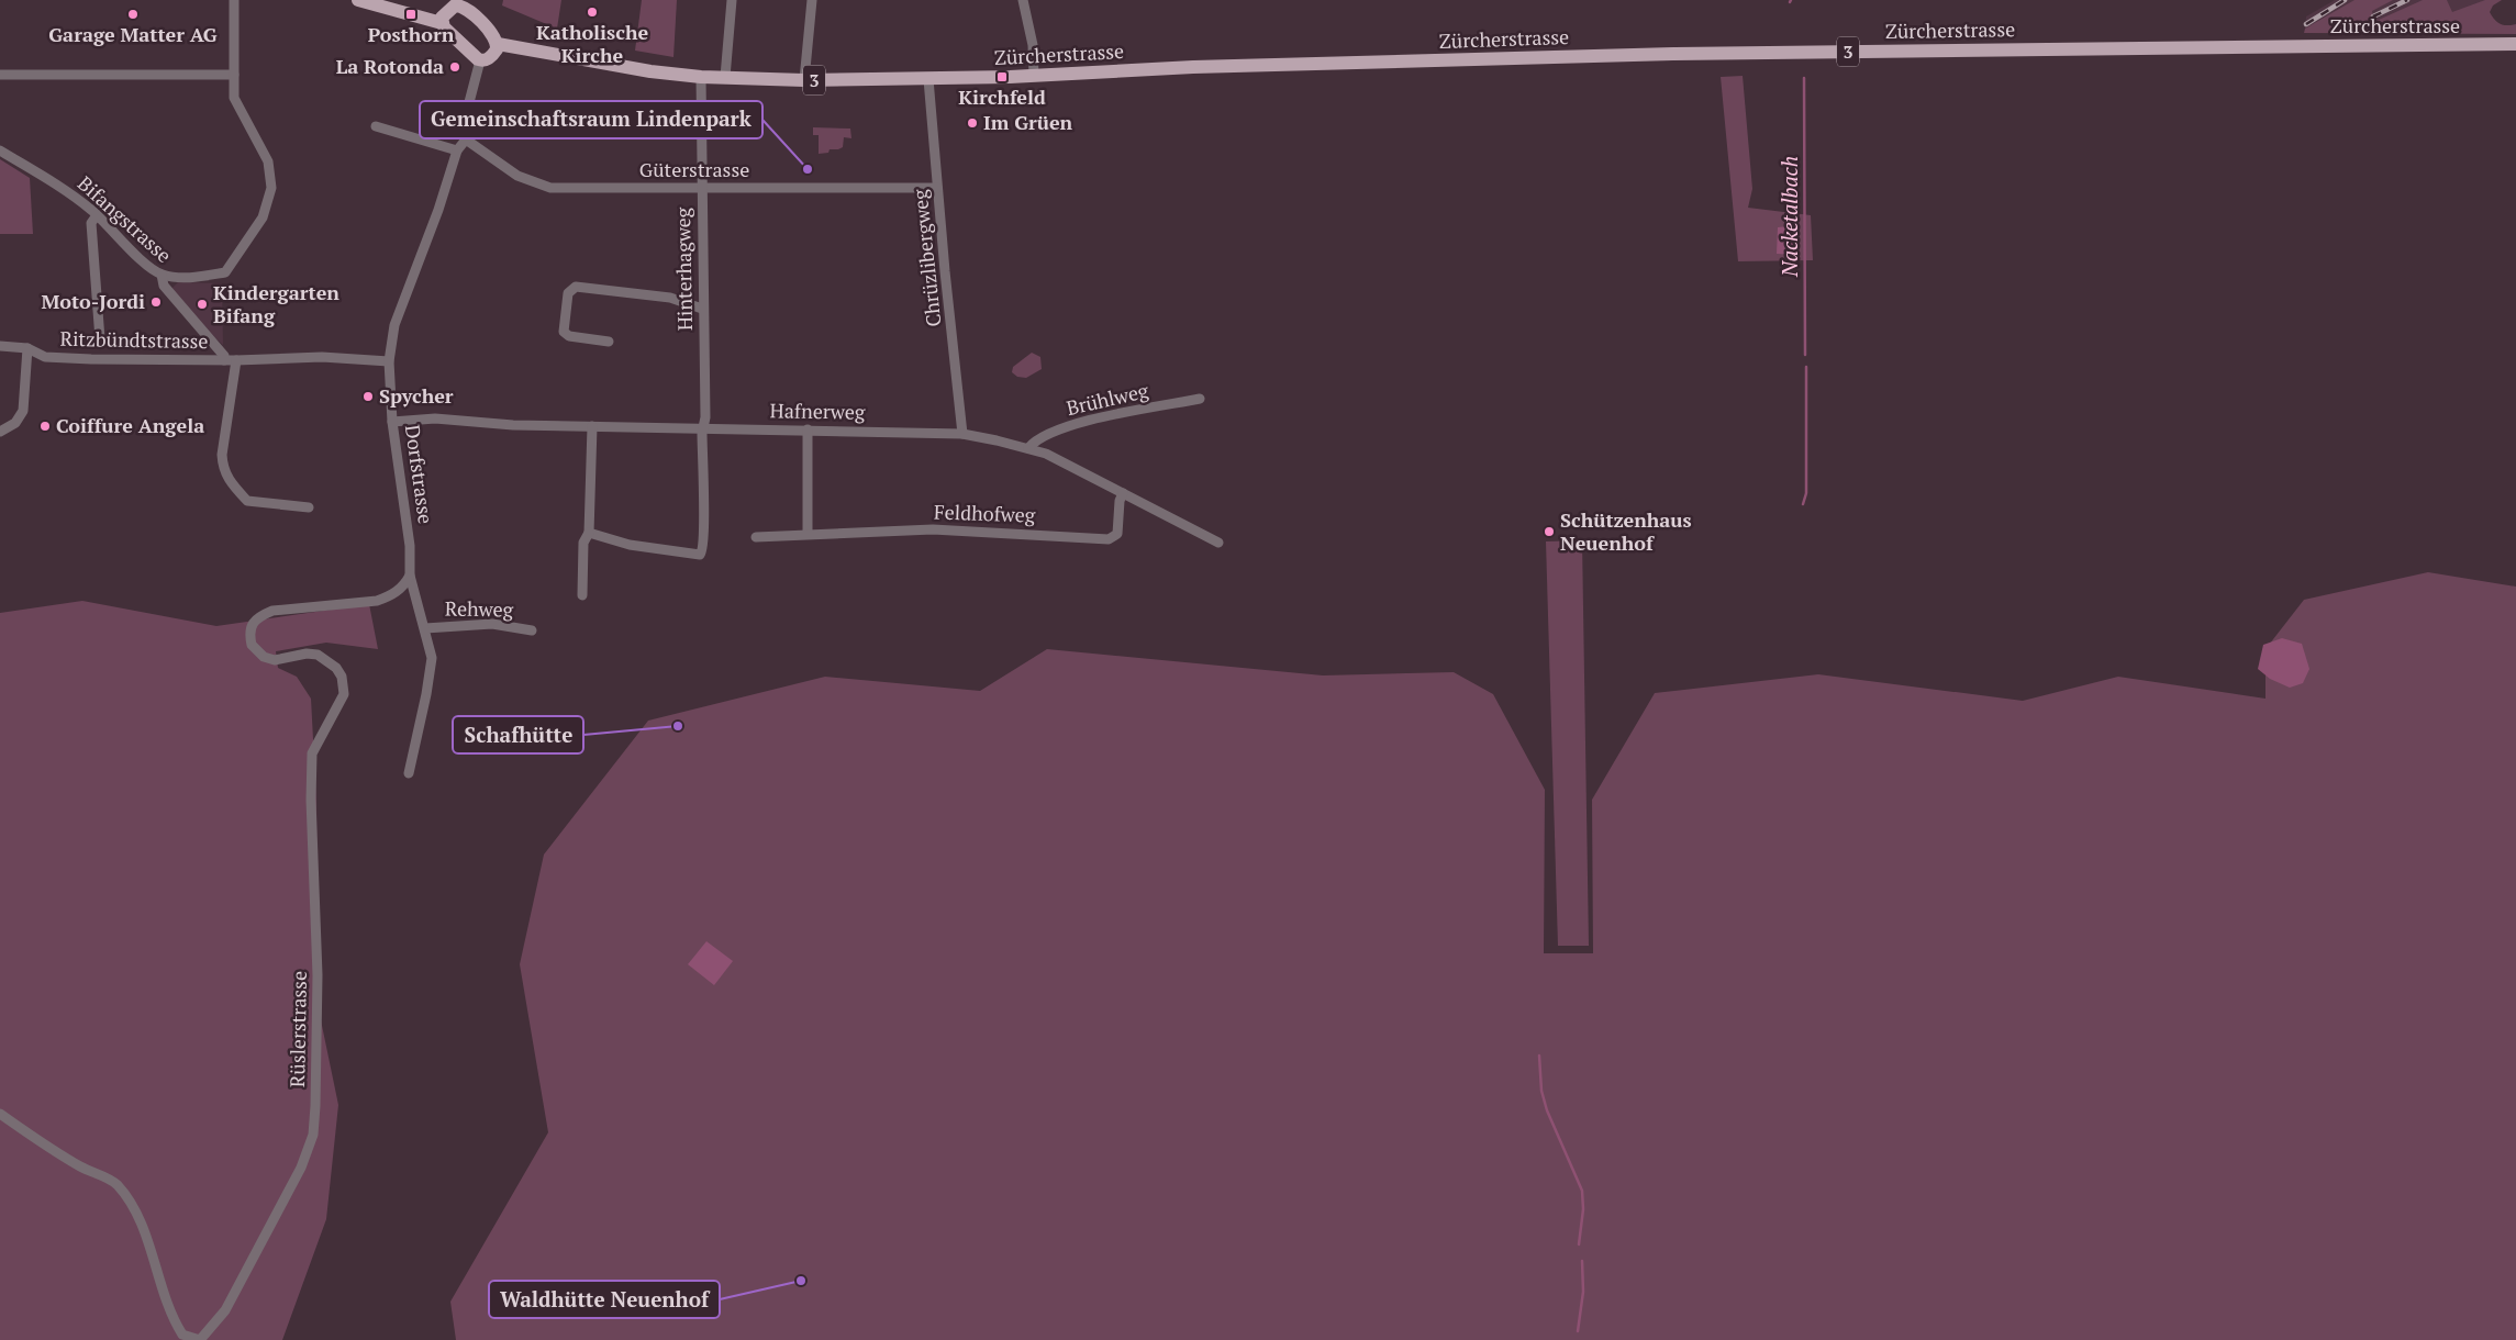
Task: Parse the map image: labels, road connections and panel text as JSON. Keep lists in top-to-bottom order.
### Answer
{
  "streets": {
    "main road": ["Zürcherstrasse", "3"],
    "street": [
      "Güterstrasse",
      "Bifangstrasse",
      "Chrüzlibergweg",
      "Hinterhagweg",
      "Ritzbündtstrasse",
      "Brühlweg",
      "Hafnerweg",
      "Dorfstrasse",
      "Feldhofweg",
      "Rehweg",
      "Rüslerstrasse"
    ]
  },
  "crossings": [
    ["Zürcherstrasse", "Chrüzlibergweg"],
    ["Zürcherstrasse", "Hinterhagweg"],
    ["Güterstrasse", "Chrüzlibergweg"],
    ["Güterstrasse", "Hinterhagweg"],
    ["Güterstrasse", "Dorfstrasse"],
    ["Bifangstrasse", "Ritzbündtstrasse"],
    ["Chrüzlibergweg", "Hafnerweg"],
    ["Hinterhagweg", "Hafnerweg"],
    ["Brühlweg", "Hafnerweg"],
    ["Hafnerweg", "Dorfstrasse"],
    ["Hafnerweg", "Feldhofweg"],
    ["Dorfstrasse", "Rehweg"],
    ["Dorfstrasse", "Rüslerstrasse"]
  ],
  "water": ["Nacketalbach"],
  "places": {
    "other": [
      "Katholische Kirche",
      "Garage Matter AG",
      "La Rotonda",
      "Im Grüen",
      "Gemeinschaftsraum Lindenpark",
      "Moto-Jordi",
      "Kindergarten Bifang",
      "Spycher",
      "Coiffure Angela",
      "Schützenhaus Neuenhof",
      "Schafhütte",
      "Waldhütte Neuenhof"
    ],
    "transit": ["Posthorn", "Kirchfeld"]
  }
}
